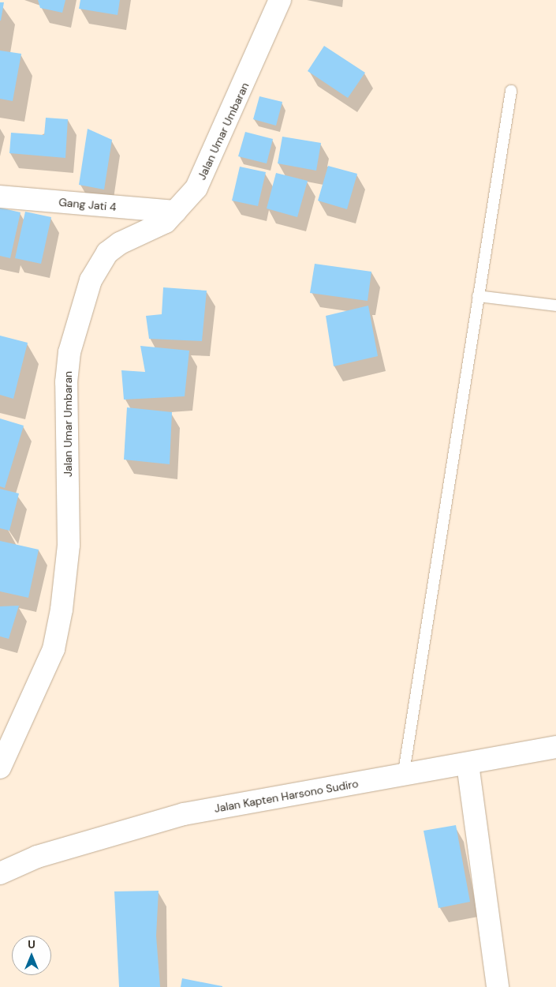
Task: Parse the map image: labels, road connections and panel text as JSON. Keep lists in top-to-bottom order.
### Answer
{
  "streets": {
    "street": ["Jalan Umar Umbaran", "Gang Jati 4", "Jalan Kapten Harsono Sudiro"]
  },
  "crossings": [
    ["Jalan Umar Umbaran", "Gang Jati 4"]
  ],
  "north": "top"
}
